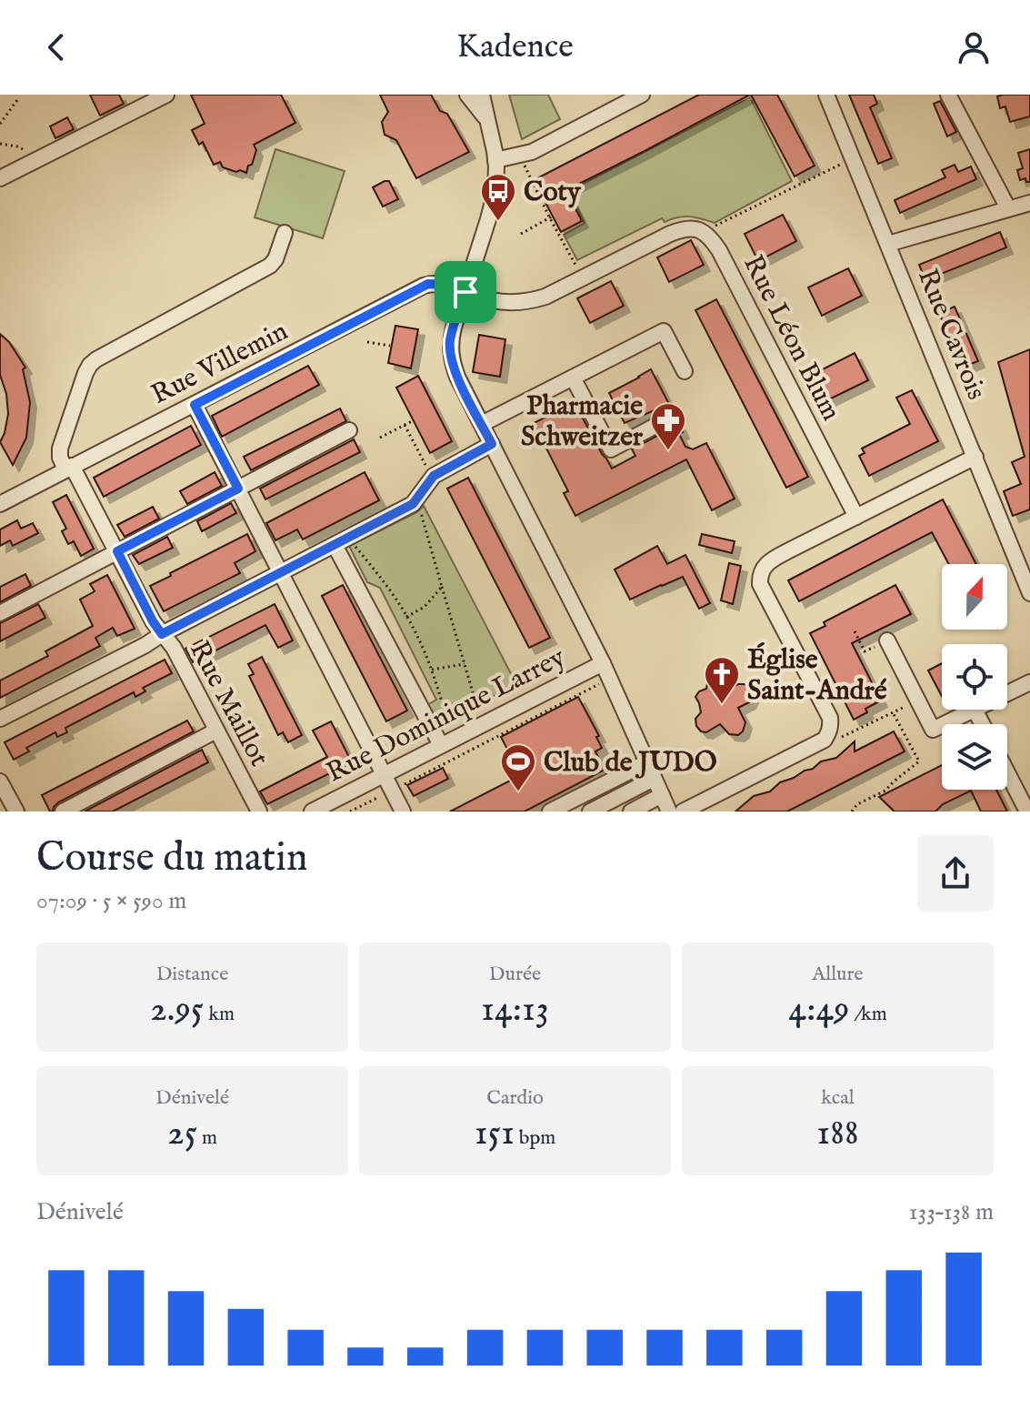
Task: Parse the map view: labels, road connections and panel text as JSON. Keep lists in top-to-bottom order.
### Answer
{
  "streets": {
    "street": [
      "Rue Cavrois",
      "Rue Léon Blum",
      "Rue Villemin",
      "Rue Maillot",
      "Rue Dominique Larrey"
    ]
  },
  "crossings": [
    ["Rue Léon Blum", "Rue Villemin"],
    ["Rue Villemin", "Rue Maillot"]
  ],
  "places": {
    "bus stop": ["Coty"],
    "pharmacy": ["Pharmacie Schweitzer"],
    "church": ["Église Saint-André"],
    "sports": ["Club de JUDO"]
  },
  "north": "top",
  "page": {
    "header": "Kadence",
    "heading": ["Course du matin", "07:09 · 5 × 590 m"],
    "stats": [
      ["Distance", "2.95 km"],
      ["Durée", "14:13"],
      ["Allure", "4:49 /km"],
      ["Dénivelé", "25 m"],
      ["Cardio", "151 bpm"],
      ["kcal", "188"]
    ],
    "chart": ["Dénivelé", "133–138 m"]
  }
}
